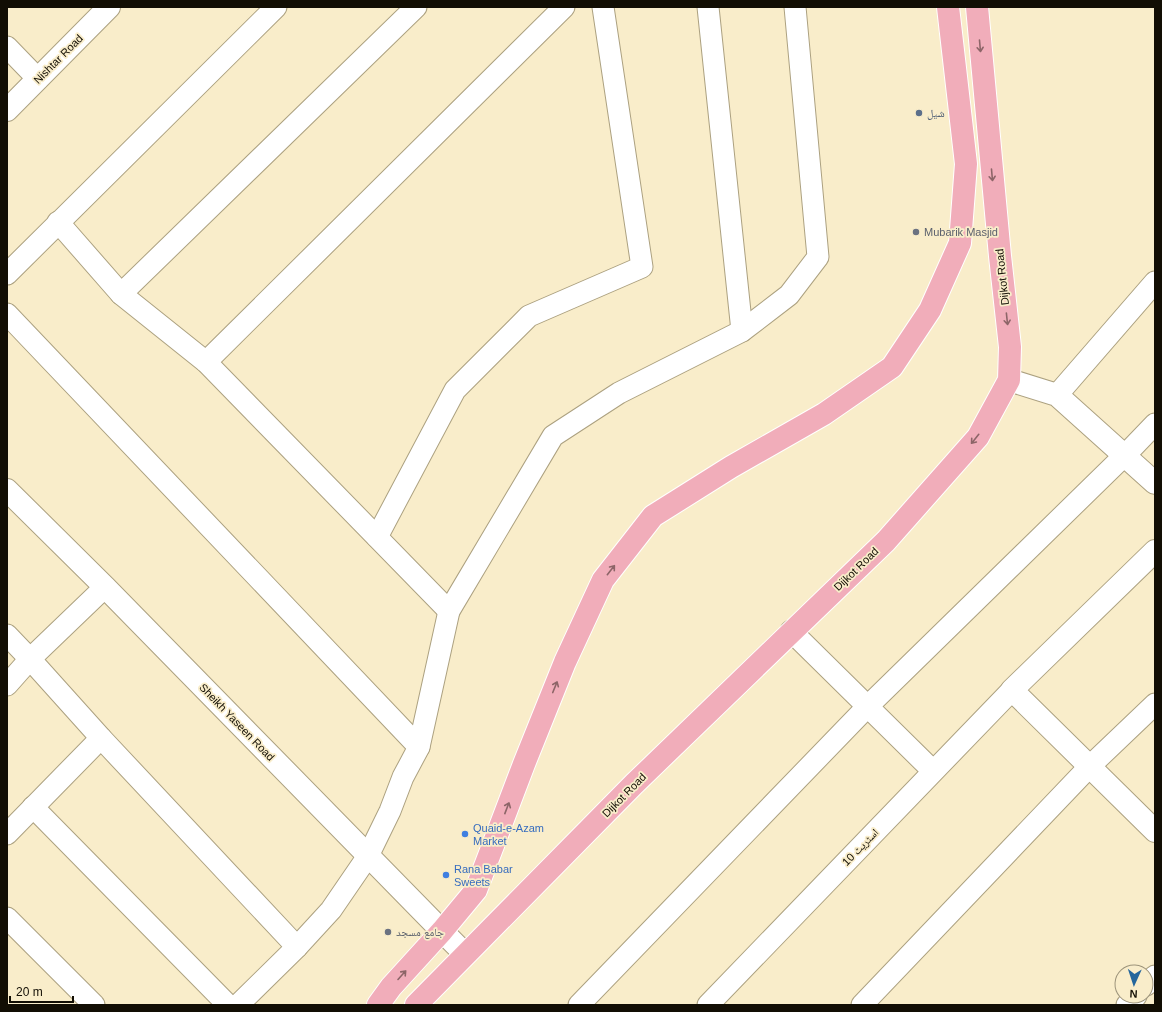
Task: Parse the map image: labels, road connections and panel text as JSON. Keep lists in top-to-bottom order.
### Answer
{
  "streets": {
    "main road": ["Dijkot Road"],
    "street": ["Nishtar Road", "Sheikh Yaseen Road", "اسٹریٹ 10"]
  },
  "crossings": [
    ["Dijkot Road", "Sheikh Yaseen Road"]
  ],
  "places": [
    "شیل",
    "Mubarik Masjid",
    "Quaid-e-Azam Market",
    "Rana Babar Sweets",
    "جامع مسجد"
  ],
  "scale_bar": "20 m",
  "north": "bottom"
}
